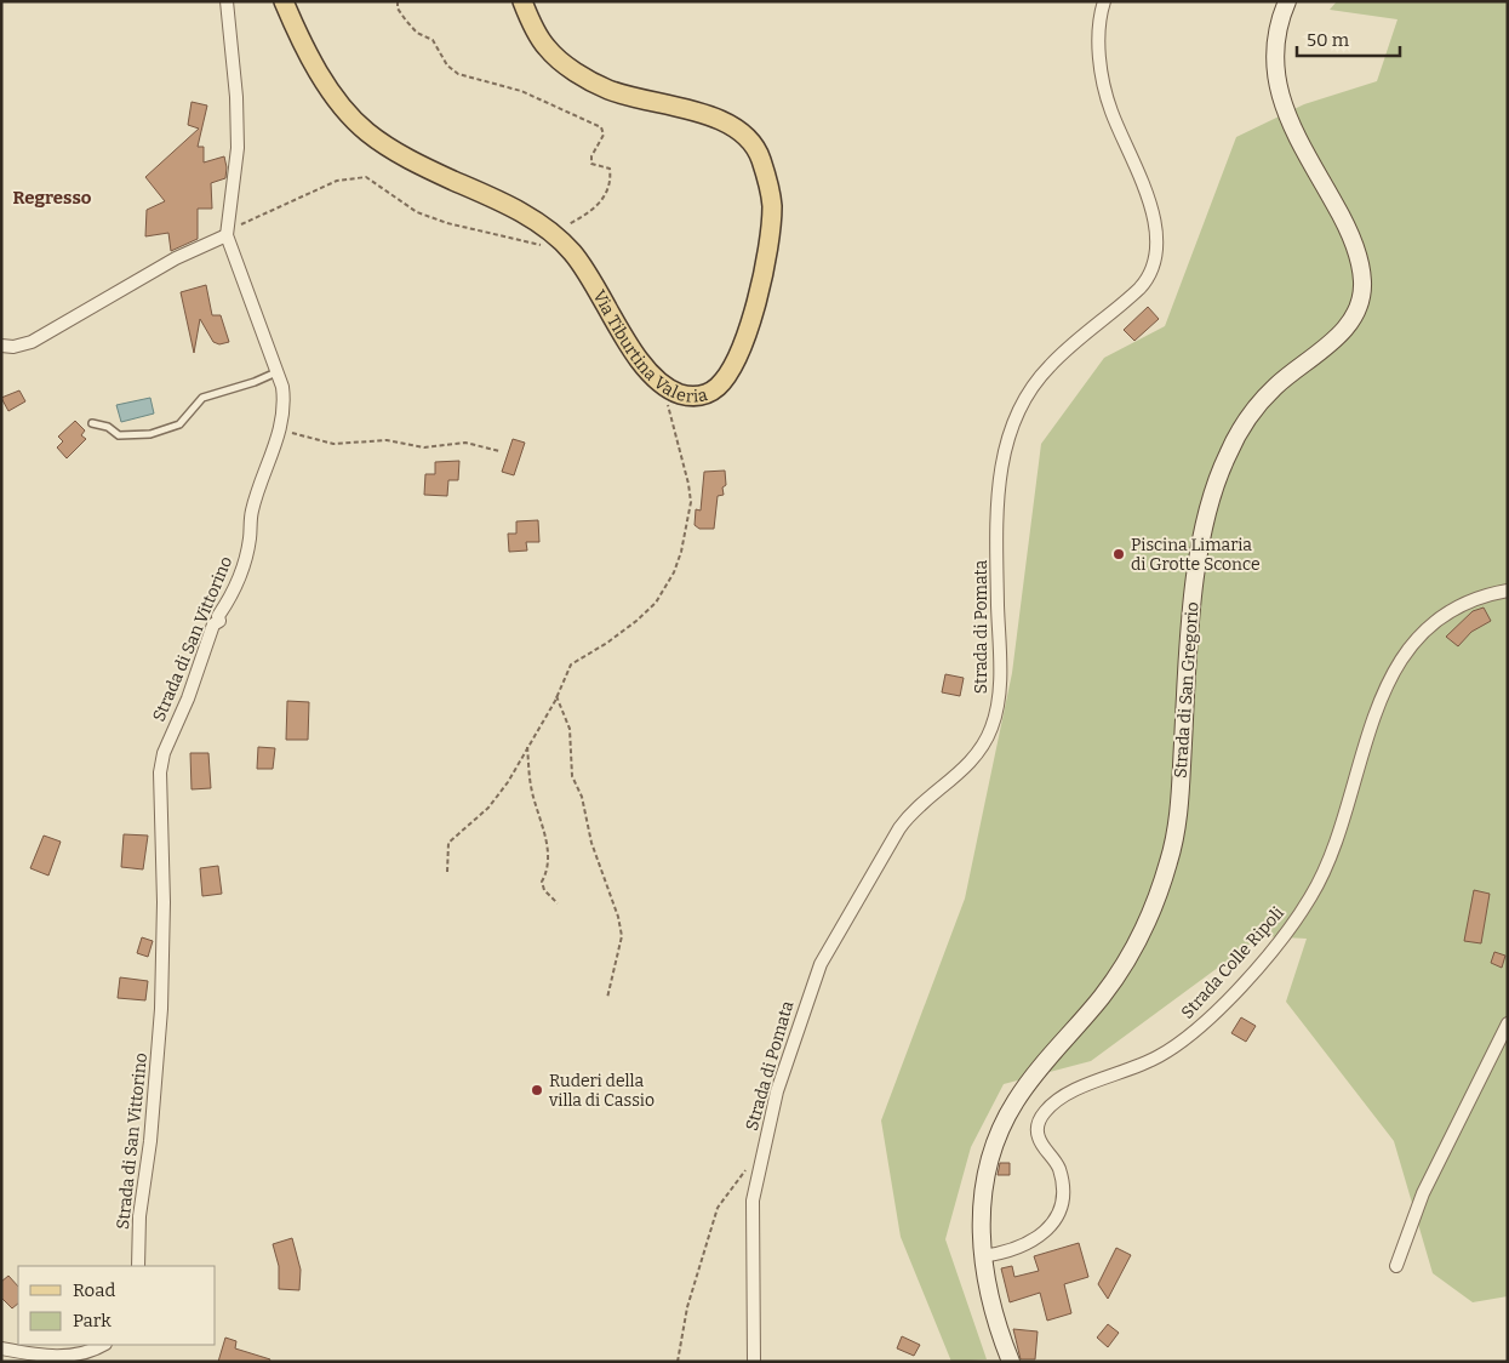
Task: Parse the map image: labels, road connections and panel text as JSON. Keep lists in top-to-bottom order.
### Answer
{
  "streets": {
    "main road": ["Via Tiburtina Valeria"],
    "street": [
      "Strada di Pomata",
      "Strada di San Vittorino",
      "Strada di San Gregorio",
      "Strada Colle Ripoli"
    ]
  },
  "crossings": [
    ["Strada di San Gregorio", "Strada Colle Ripoli"]
  ],
  "districts": ["Regresso"],
  "places": ["Piscina Limaria di Grotte Sconce", "Ruderi della villa di Cassio"],
  "legend": ["Road", "Park"],
  "scale_bar": "50 m"
}
